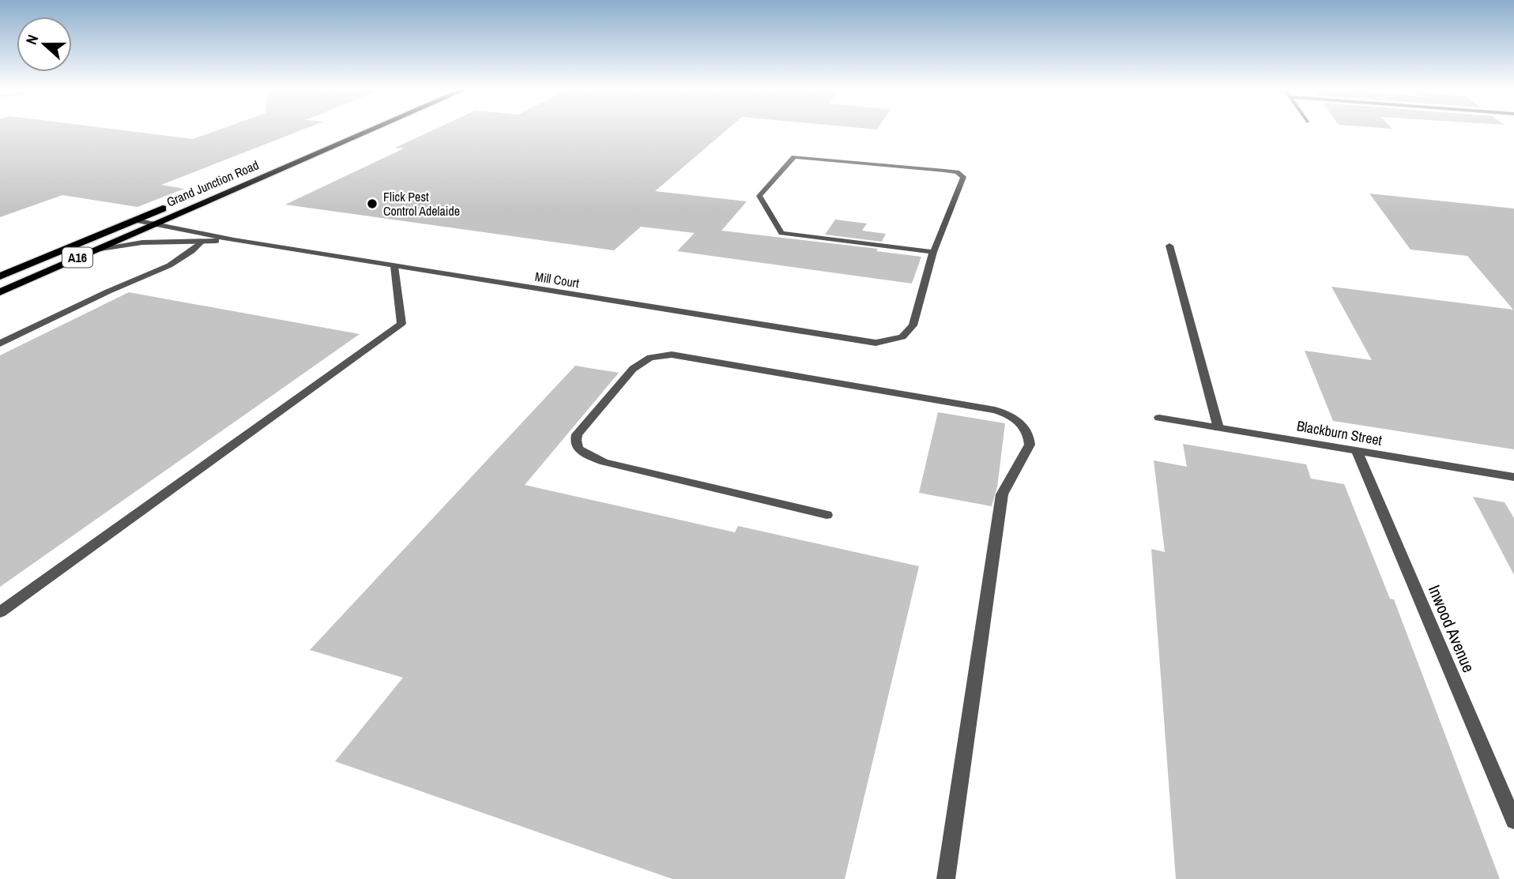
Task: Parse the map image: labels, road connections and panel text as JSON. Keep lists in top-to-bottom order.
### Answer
{
  "streets": {
    "highway": ["Grand Junction Road", "A16"],
    "street": ["Mill Court", "Blackburn Street", "Inwood Avenue"]
  },
  "crossings": [
    ["Grand Junction Road", "Mill Court"],
    ["Blackburn Street", "Inwood Avenue"]
  ],
  "places": ["Flick Pest Control Adelaide"],
  "north": "left"
}
